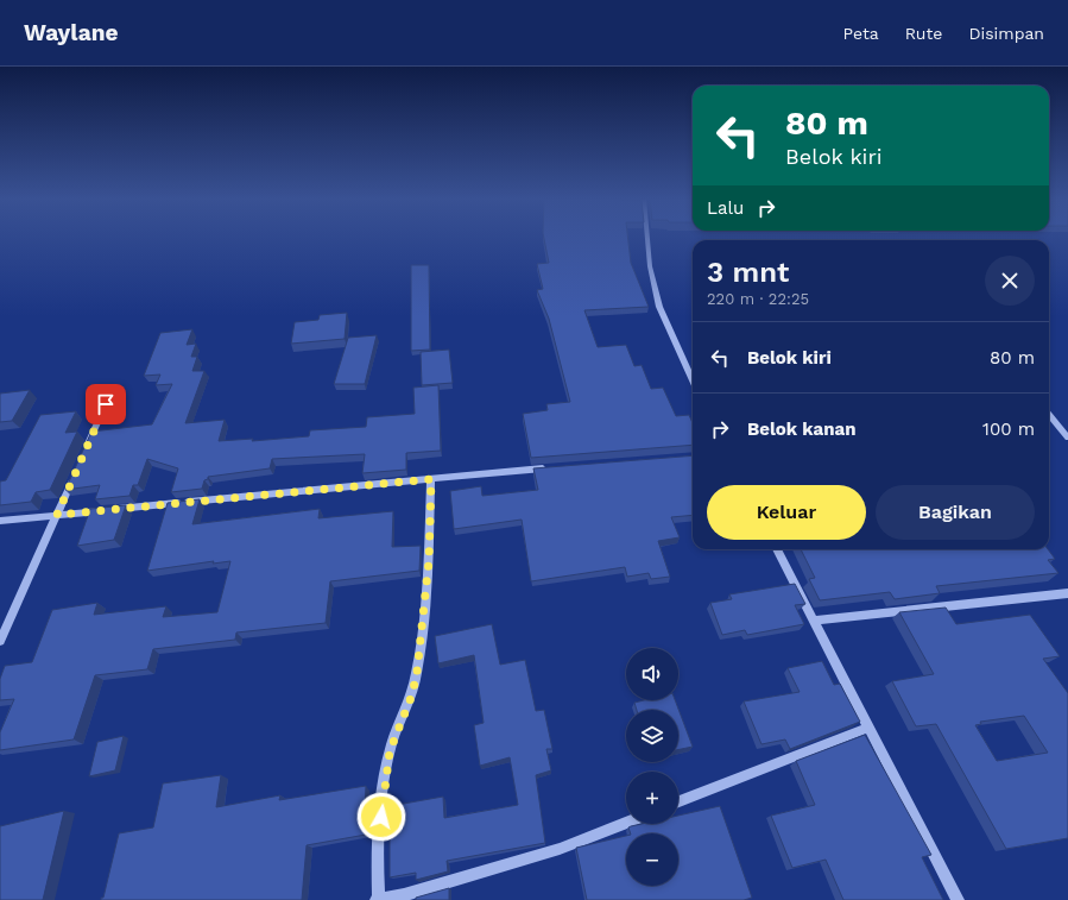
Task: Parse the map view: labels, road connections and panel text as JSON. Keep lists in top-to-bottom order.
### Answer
{
  "page": {
    "header": "Waylane",
    "nav": ["Peta", "Rute", "Disimpan"],
    "turn": ["80 m", "Belok kiri"],
    "then": "Lalu",
    "heading": ["3 mnt", "220 m · 22:25"],
    "list": [
      {
        "name": "Belok kiri",
        "value": "80 m"
      },
      {
        "name": "Belok kanan",
        "value": "100 m"
      }
    ],
    "buttons": ["Keluar", "Bagikan"],
    "map_buttons": ["+", "−"]
  }
}
